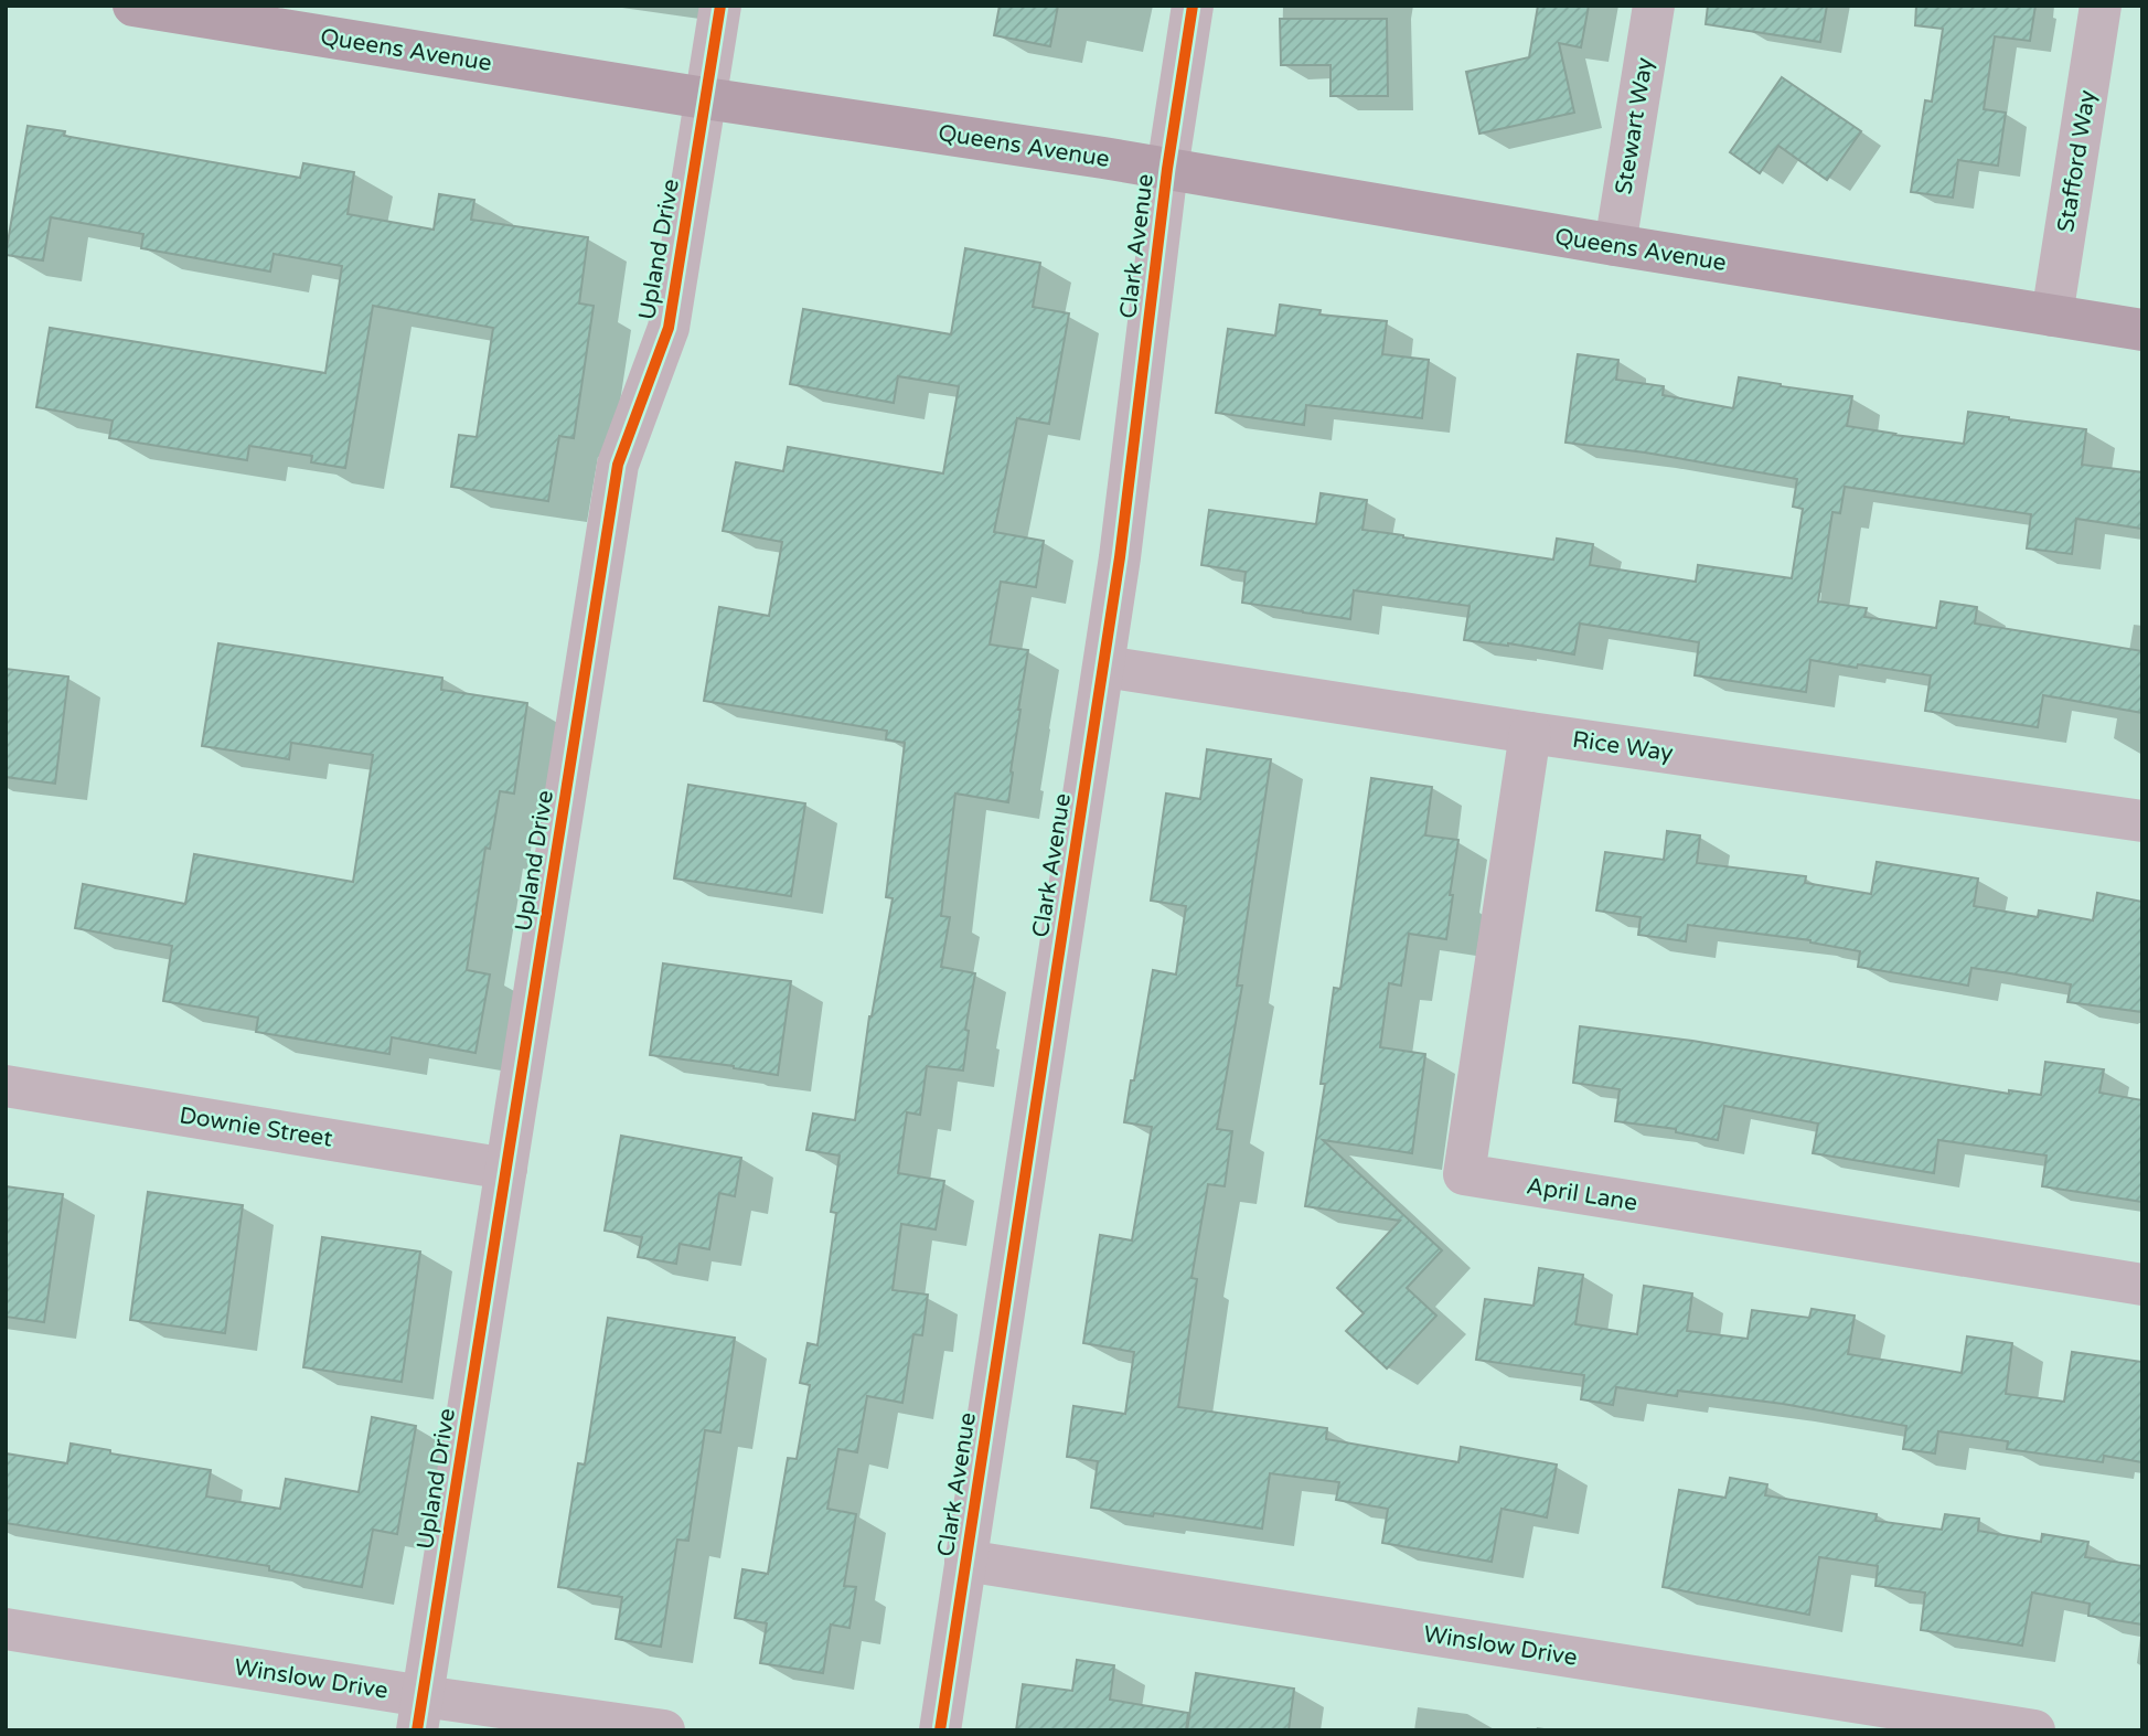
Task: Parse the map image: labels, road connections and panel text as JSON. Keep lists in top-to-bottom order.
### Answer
{
  "streets": {
    "main road": ["Queens Avenue"],
    "street": [
      "Stewart Way",
      "Stafford Way",
      "Clark Avenue",
      "Upland Drive",
      "Rice Way",
      "Downie Street",
      "April Lane",
      "Winslow Drive"
    ]
  },
  "crossings": [
    ["Queens Avenue", "Stewart Way"],
    ["Queens Avenue", "Stafford Way"],
    ["Queens Avenue", "Clark Avenue"],
    ["Queens Avenue", "Upland Drive"],
    ["Clark Avenue", "Rice Way"],
    ["Clark Avenue", "Winslow Drive"],
    ["Upland Drive", "Downie Street"],
    ["Upland Drive", "Winslow Drive"],
    ["Rice Way", "April Lane"]
  ]
}
